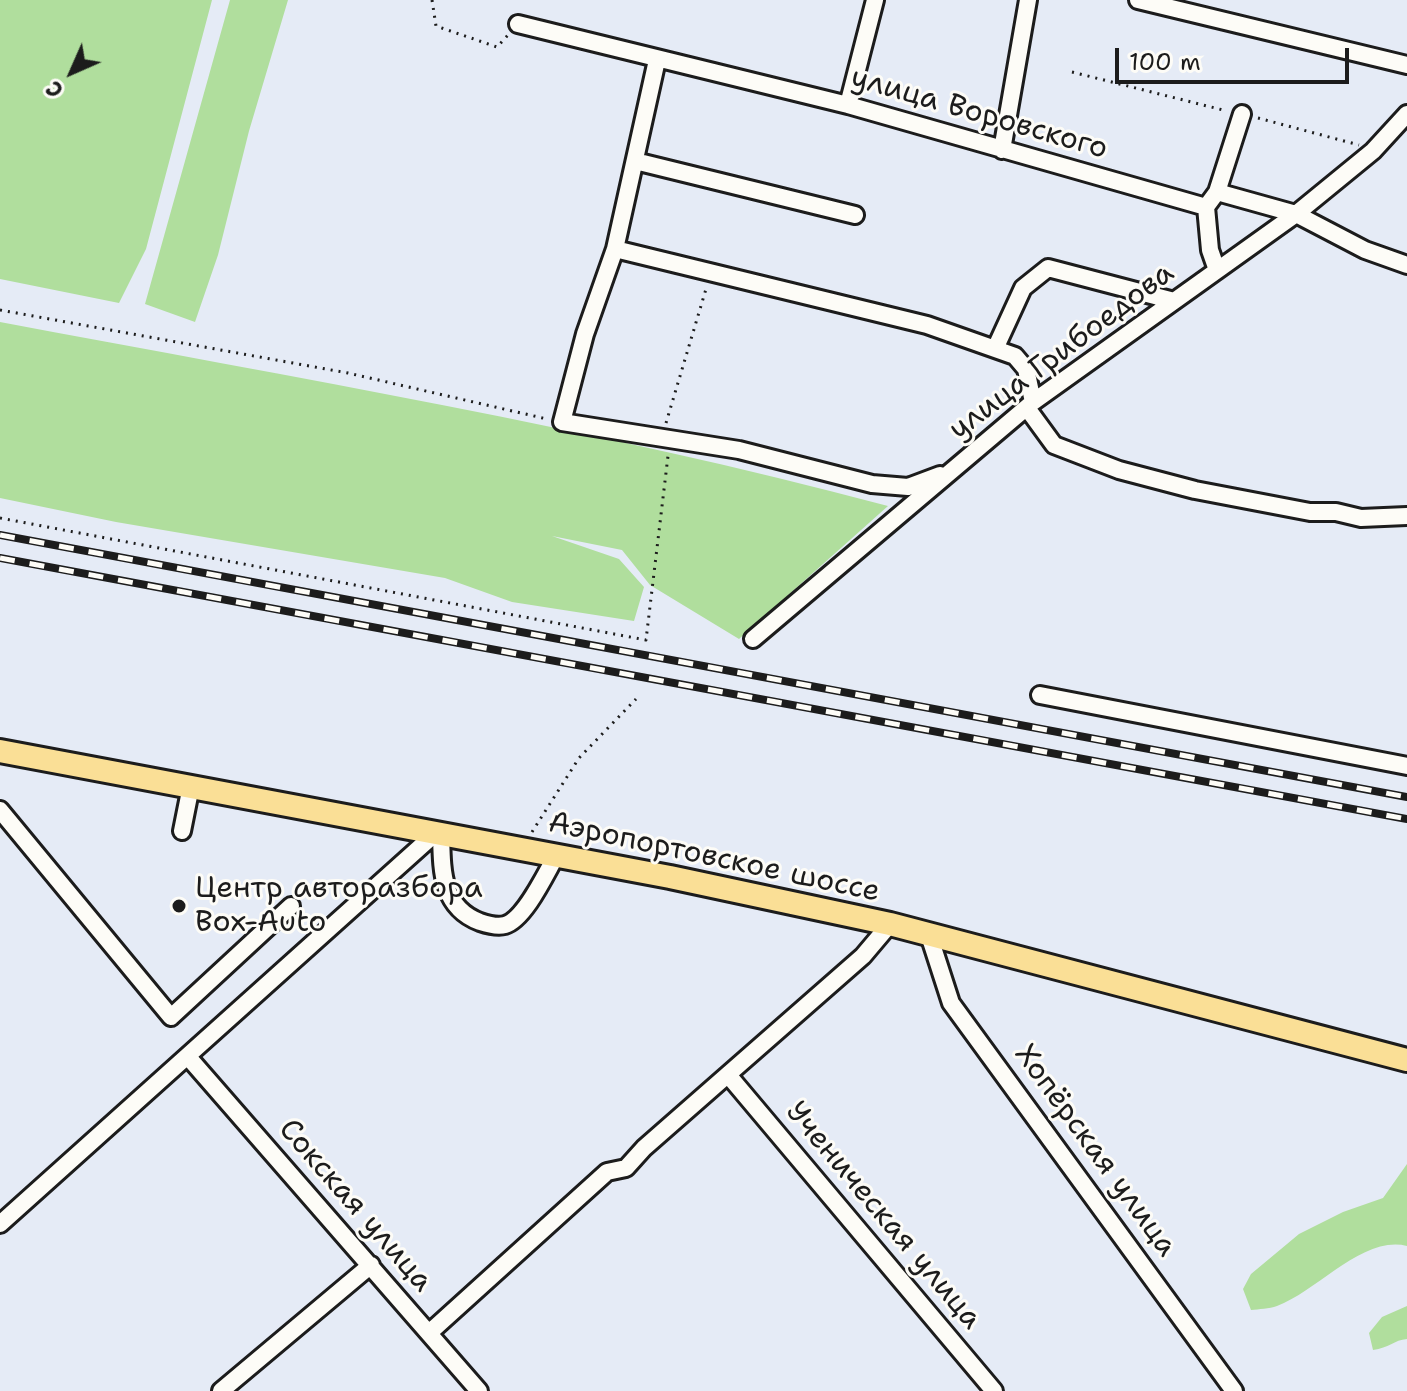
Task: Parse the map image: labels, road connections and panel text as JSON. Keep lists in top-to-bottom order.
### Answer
{
  "streets": {
    "main road": ["Аэропортовское шоссе"],
    "street": [
      "улица Воровского",
      "улица Грибоедова",
      "Хопёрская улица",
      "Сокская улица",
      "Ученическая улица"
    ]
  },
  "crossings": [
    ["Аэропортовское шоссе", "Хопёрская улица"]
  ],
  "places": ["Центр авторазбора Box-Auto"],
  "scale_bar": "100 m",
  "north": "bottom left"
}
